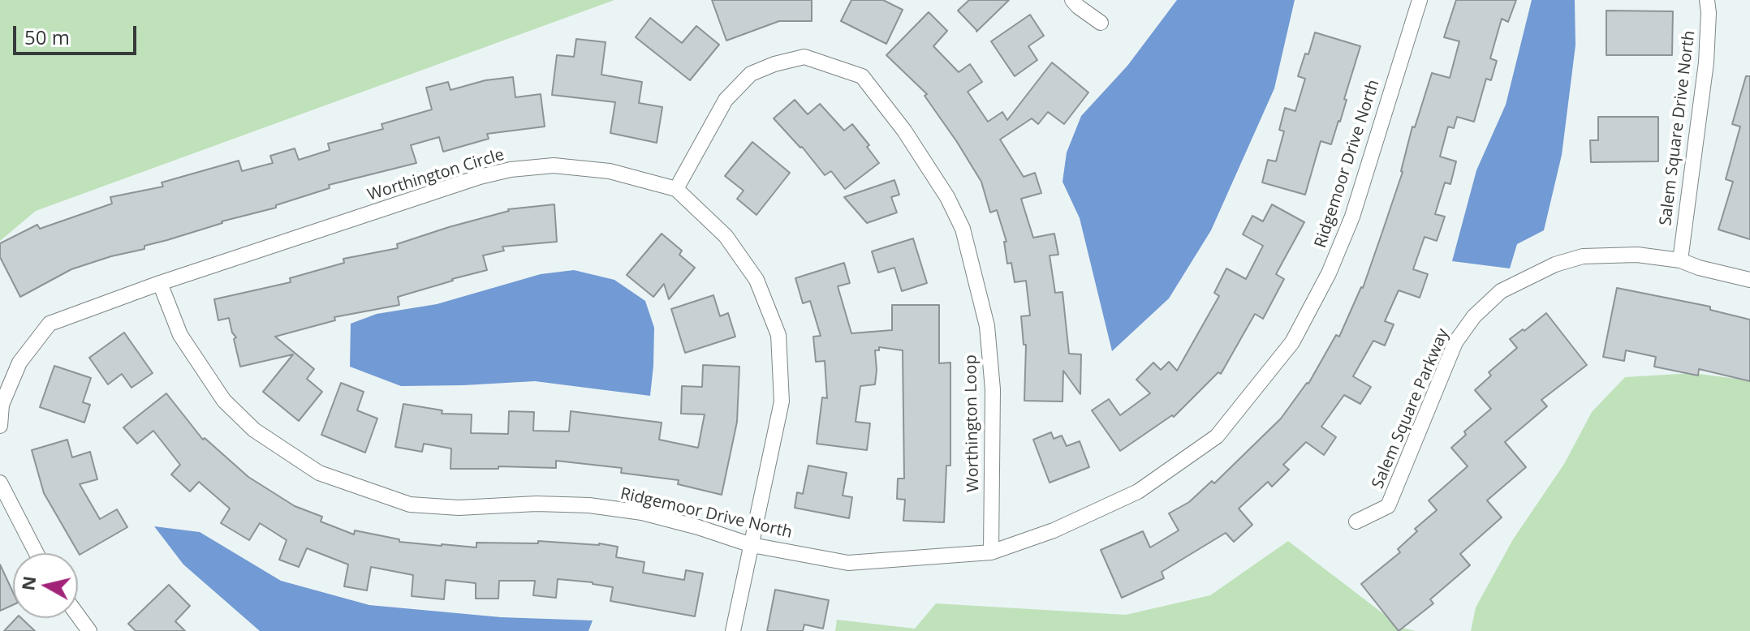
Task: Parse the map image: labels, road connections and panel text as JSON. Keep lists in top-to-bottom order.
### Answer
{
  "streets": {
    "street": [
      "Salem Square Drive North",
      "Ridgemoor Drive North",
      "Worthington Circle",
      "Salem Square Parkway",
      "Worthington Loop"
    ]
  },
  "crossings": [
    ["Salem Square Drive North", "Salem Square Parkway"],
    ["Ridgemoor Drive North", "Worthington Circle"],
    ["Ridgemoor Drive North", "Worthington Loop"],
    ["Worthington Circle", "Worthington Loop"]
  ],
  "scale_bar": "50 m",
  "north": "left"
}
